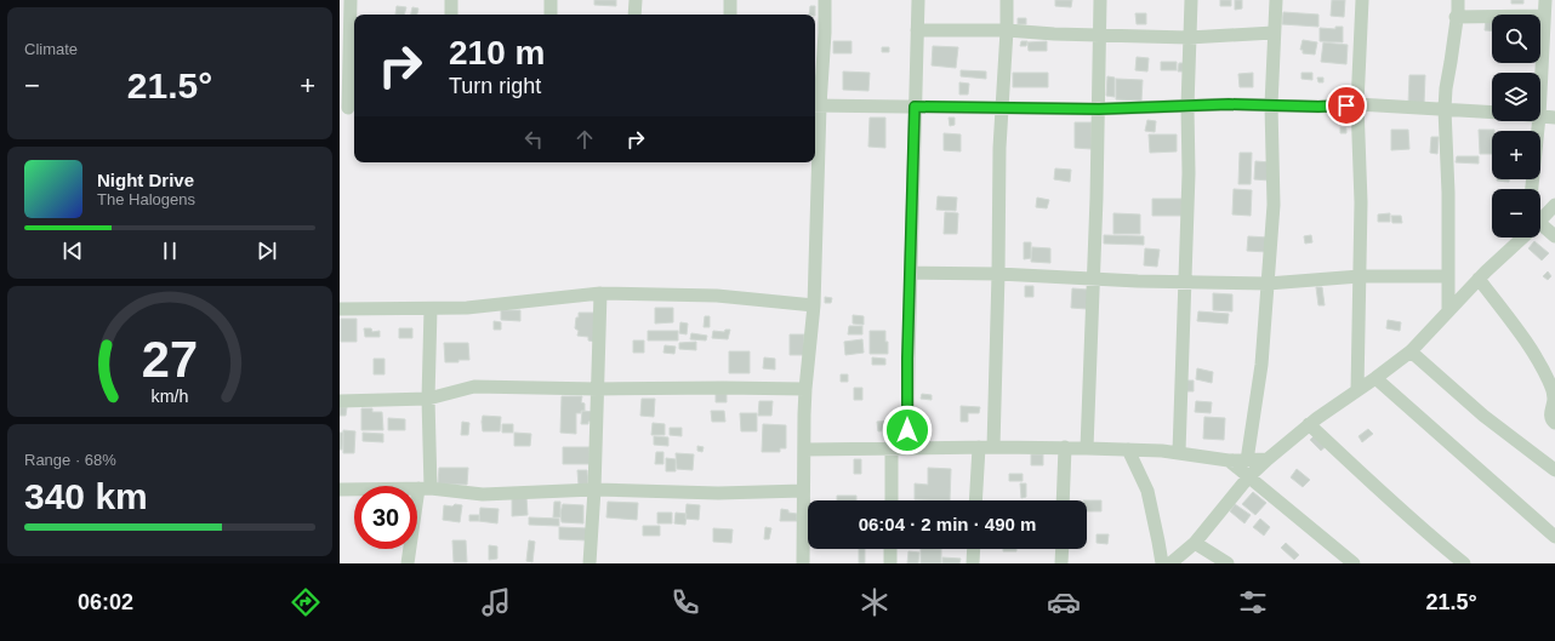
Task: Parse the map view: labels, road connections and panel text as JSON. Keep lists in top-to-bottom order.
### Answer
{
  "page": {
    "tile": [
      "Climate",
      ["Range · 68%", "340 km"]
    ],
    "map_buttons": ["+", "−"],
    "turn": ["210 m", "Turn right"],
    "heat": ["−", "21.5°", "+"],
    "song": ["Night Drive", "The Halogens"],
    "limit": "30",
    "trip": "06:04 · 2 min · 490 m",
    "tabs": ["06:02", "21.5°"],
    "gauge": ["27", "km/h"]
  }
}
